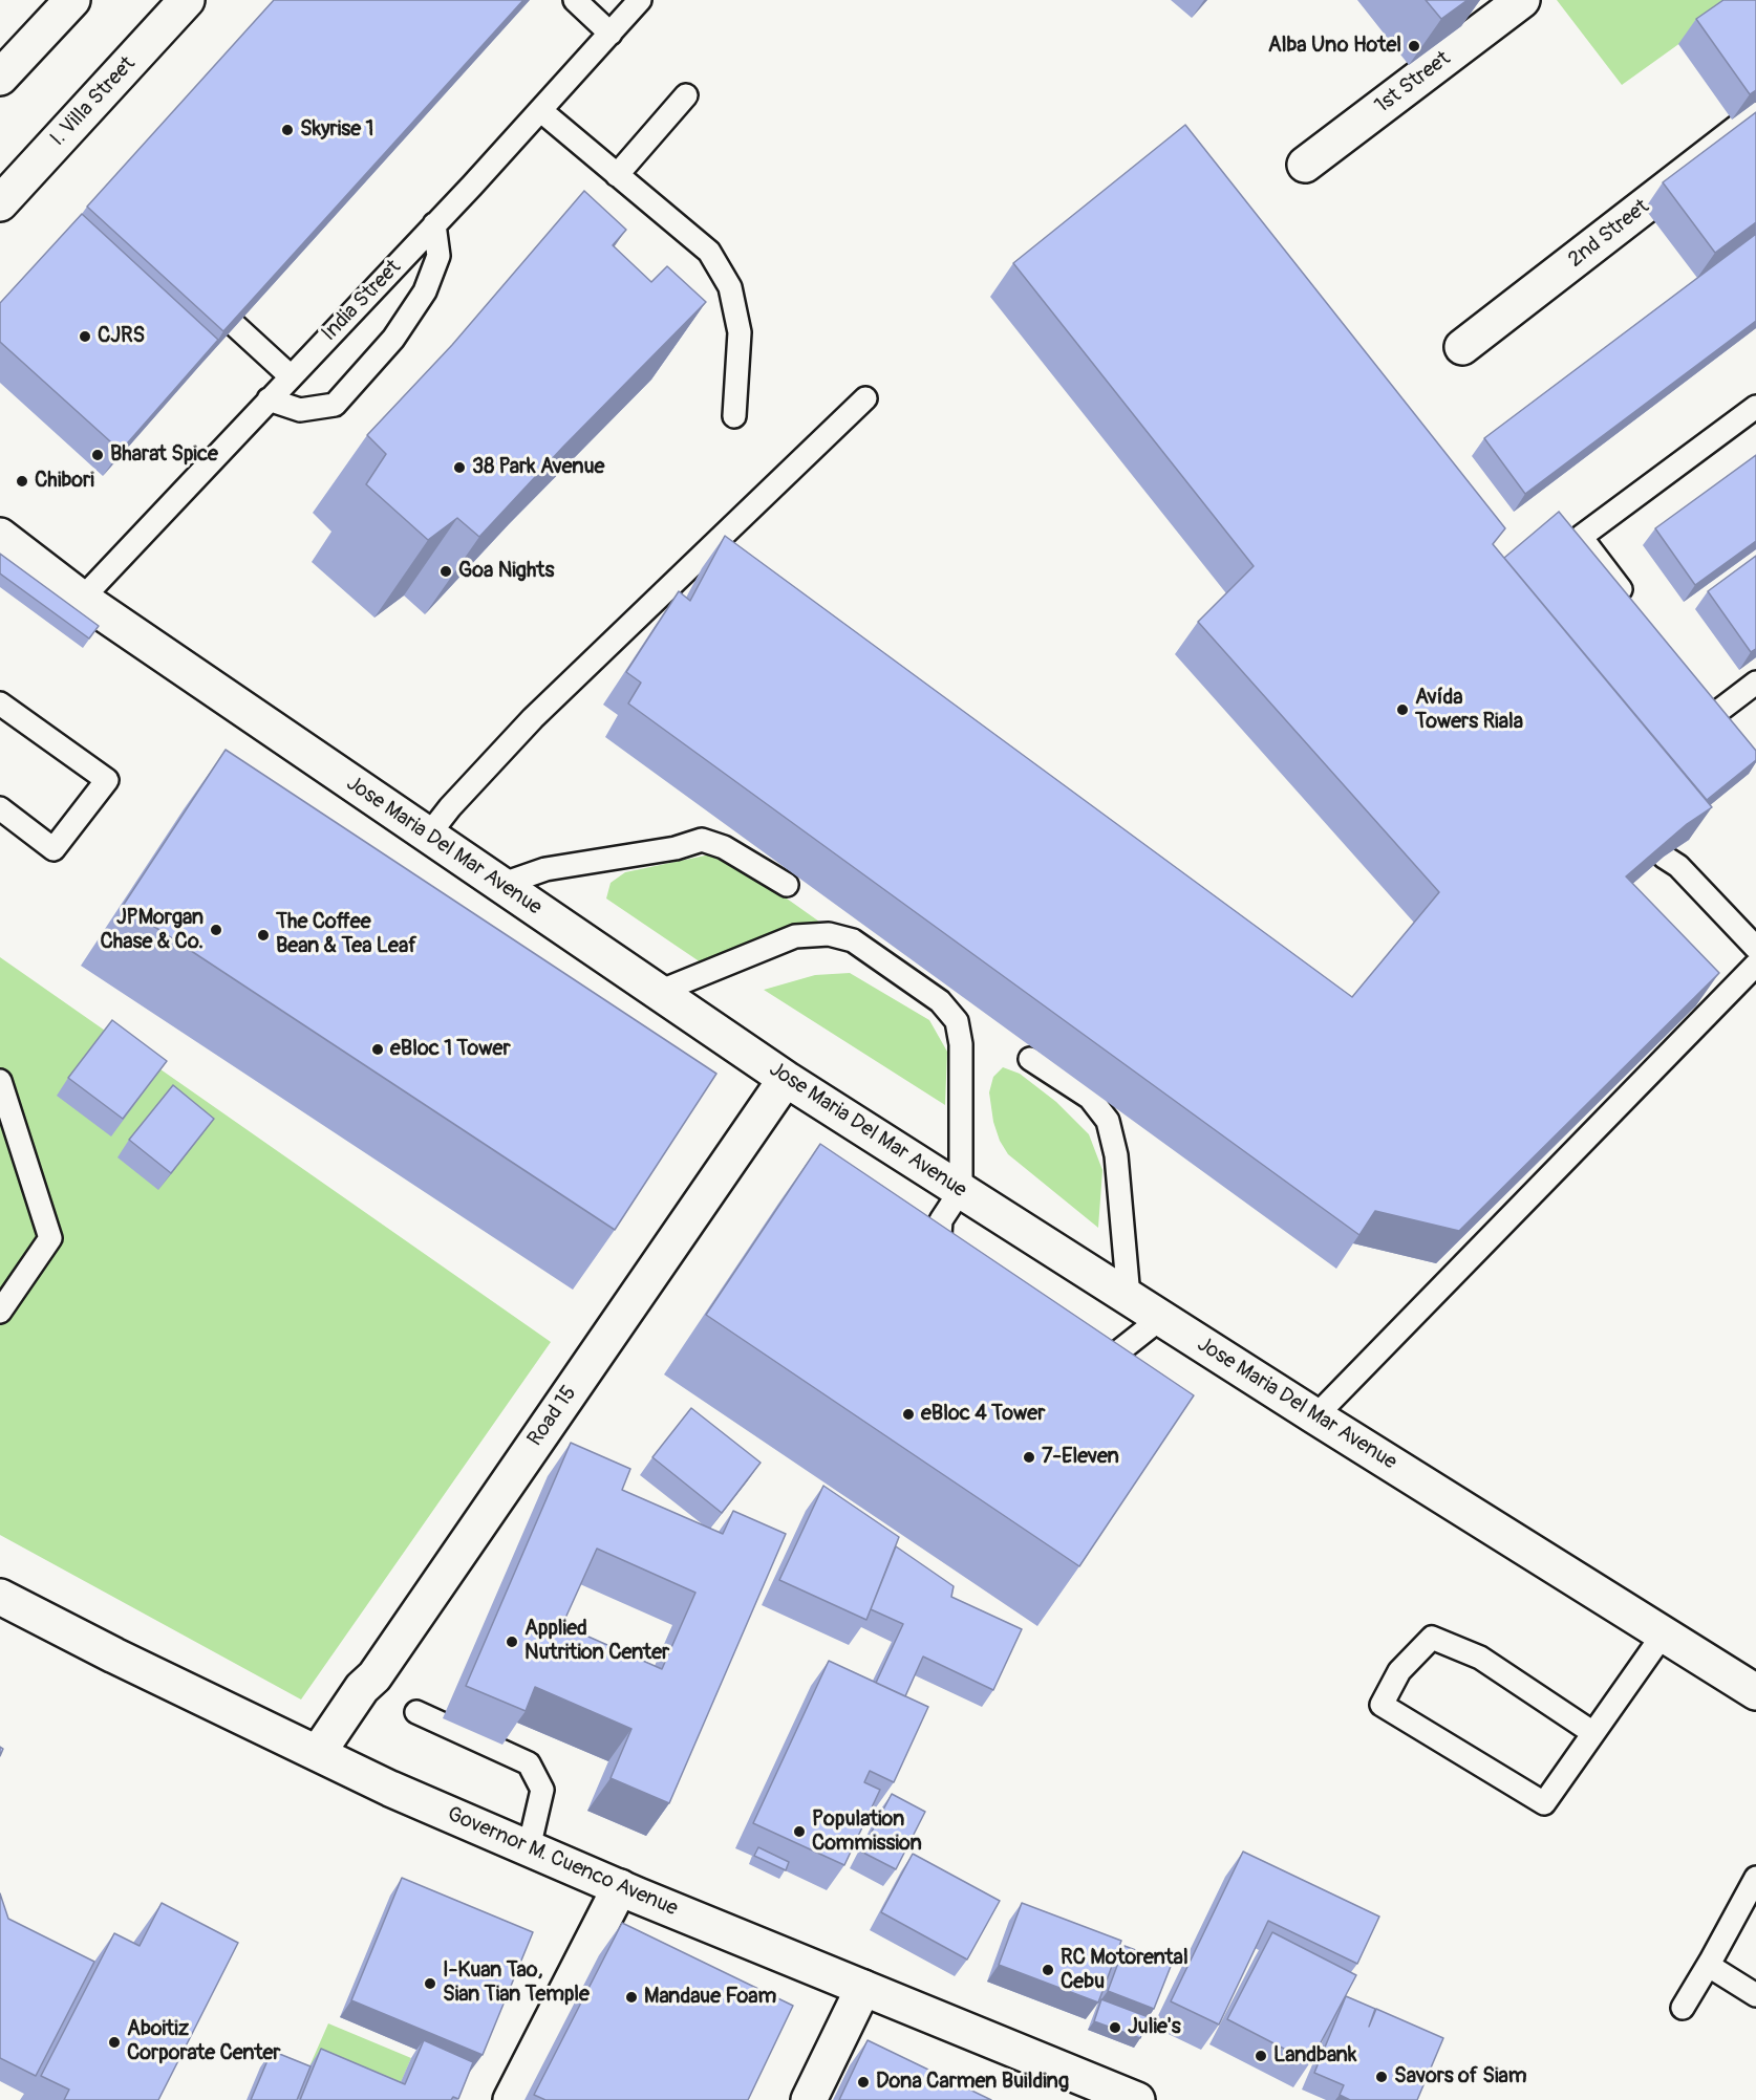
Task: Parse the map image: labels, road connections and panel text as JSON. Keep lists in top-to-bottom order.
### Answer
{
  "streets": {
    "street": [
      "1st Street",
      "I. Villa Street",
      "2nd Street",
      "Jose Maria Del Mar Avenue",
      "Road 15",
      "Governor M. Cuenco Avenue"
    ],
    "lane": ["India Street"]
  },
  "crossings": [
    ["India Street", "Jose Maria Del Mar Avenue"],
    ["Jose Maria Del Mar Avenue", "Road 15"],
    ["Road 15", "Governor M. Cuenco Avenue"]
  ],
  "places": [
    "Alba Uno Hotel",
    "Skyrise 1",
    "CJRS",
    "Bharat Spice",
    "38 Park Avenue",
    "Chibori",
    "Goa Nights",
    "Avída Towers Riala",
    "JPMorgan Chase & Co.",
    "The Coffee Bean & Tea Leaf",
    "eBloc 1 Tower",
    "eBloc 4 Tower",
    "7-Eleven",
    "Applied Nutrition Center",
    "Population Commission",
    "RC Motorental Cebu",
    "I-Kuan Tao, Sian Tian Temple",
    "Mandaue Foam",
    "Julie's",
    "Aboitiz Corporate Center",
    "Landbank",
    "Savors of Siam",
    "Dona Carmen Building"
  ]
}
